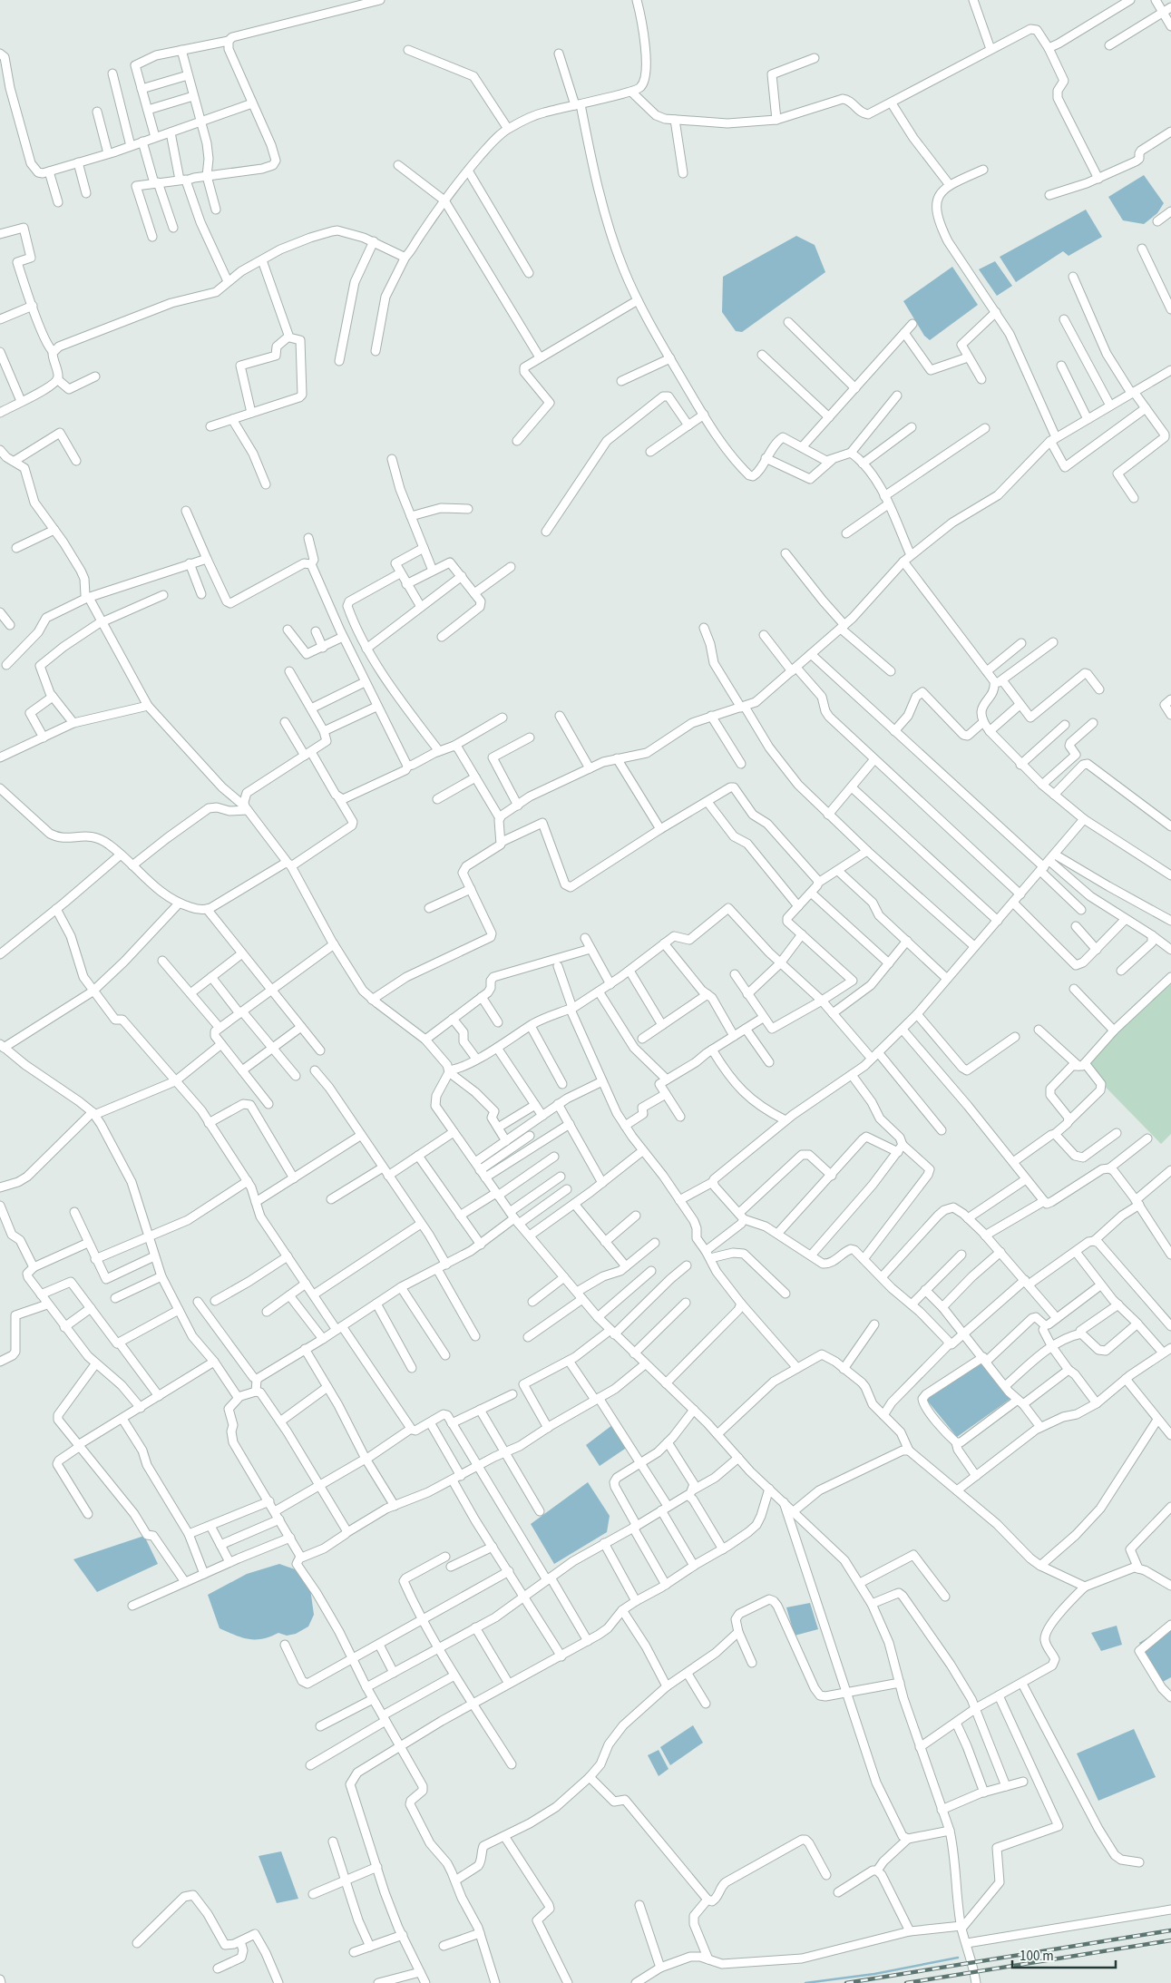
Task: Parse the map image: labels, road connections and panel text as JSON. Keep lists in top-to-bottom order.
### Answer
{
  "scale_bar": "100 m"
}
